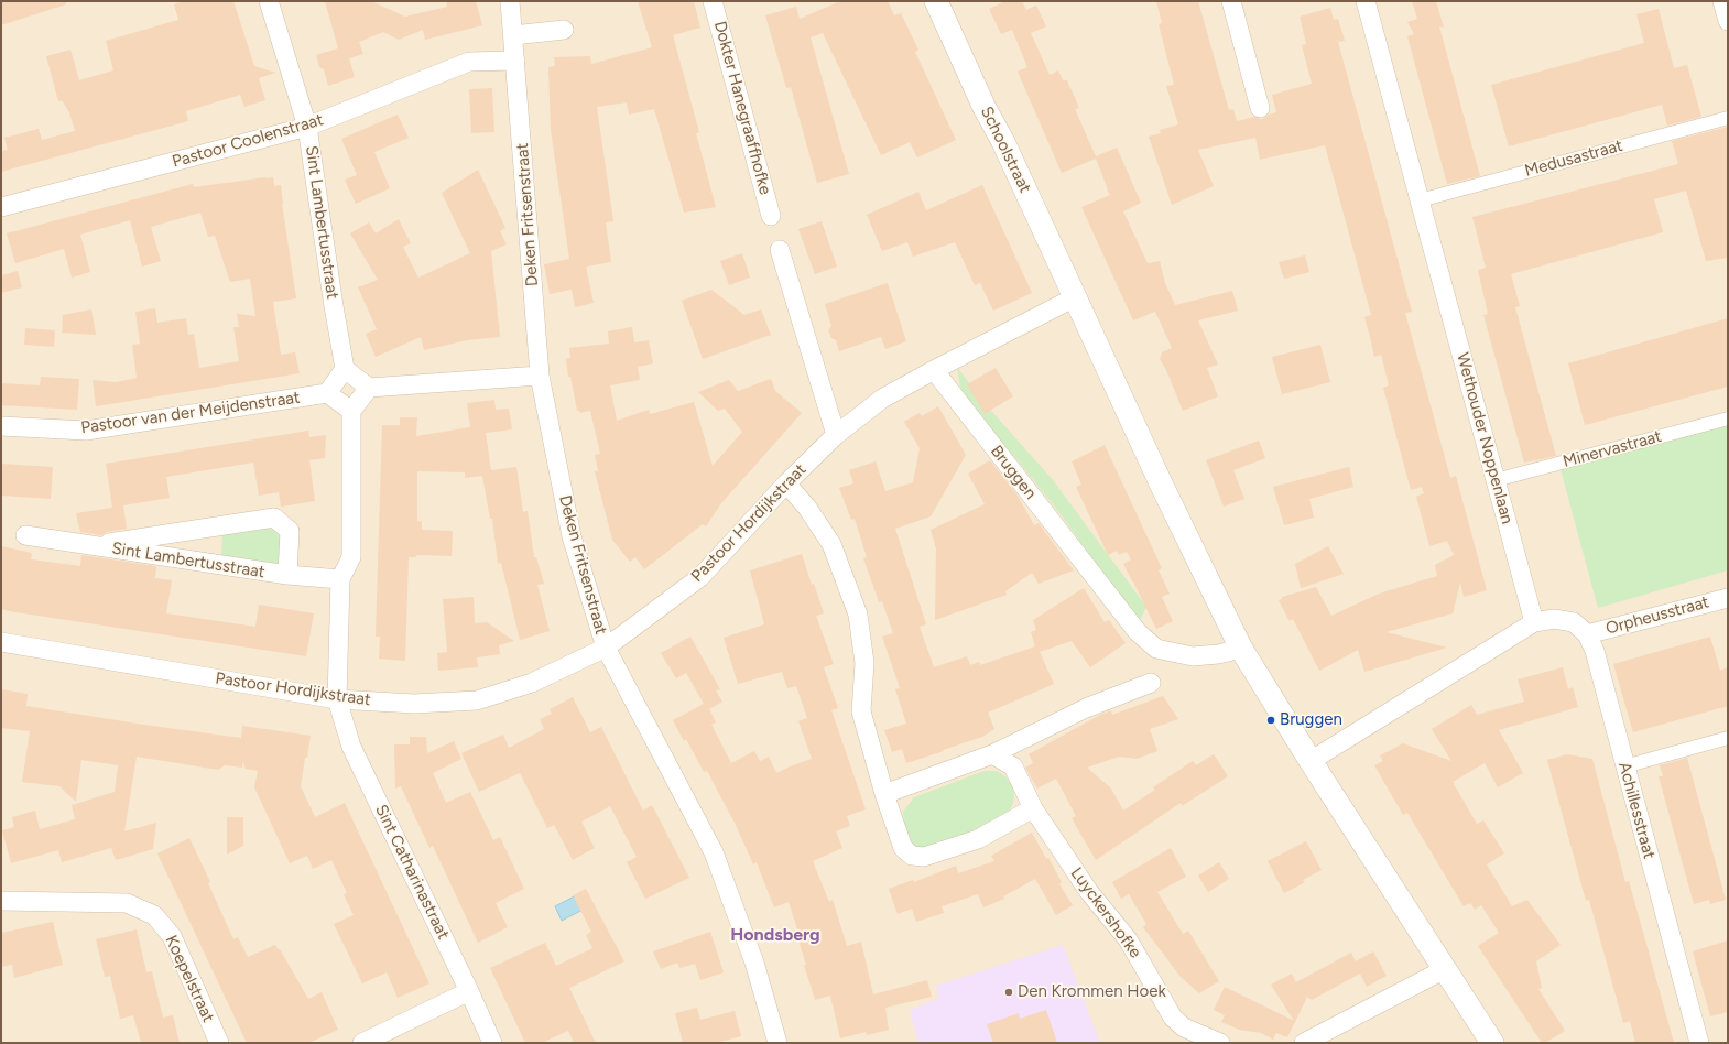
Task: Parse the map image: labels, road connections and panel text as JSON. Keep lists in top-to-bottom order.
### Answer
{
  "streets": {
    "street": [
      "Dokter Hanegraaffhofke",
      "Pastoor Coolenstraat",
      "Schoolstraat",
      "Medusastraat",
      "Deken Fritsenstraat",
      "Sint Lambertusstraat",
      "Pastoor van der Meijdenstraat",
      "Wethouder Noppenlaan",
      "Minervastraat",
      "Bruggen",
      "Pastoor Hordijkstraat",
      "Orpheusstraat",
      "Achillesstraat",
      "Sint Catharinastraat",
      "Luyckershofke",
      "Koepelstraat"
    ]
  },
  "crossings": [
    ["Pastoor Coolenstraat", "Deken Fritsenstraat"],
    ["Pastoor Coolenstraat", "Sint Lambertusstraat"],
    ["Schoolstraat", "Pastoor Hordijkstraat"],
    ["Medusastraat", "Wethouder Noppenlaan"],
    ["Deken Fritsenstraat", "Pastoor Hordijkstraat"],
    ["Wethouder Noppenlaan", "Minervastraat"],
    ["Bruggen", "Pastoor Hordijkstraat"],
    ["Pastoor Hordijkstraat", "Sint Catharinastraat"],
    ["Orpheusstraat", "Achillesstraat"]
  ],
  "districts": ["Hondsberg"],
  "places": ["Bruggen", "Den Krommen Hoek"]
}
